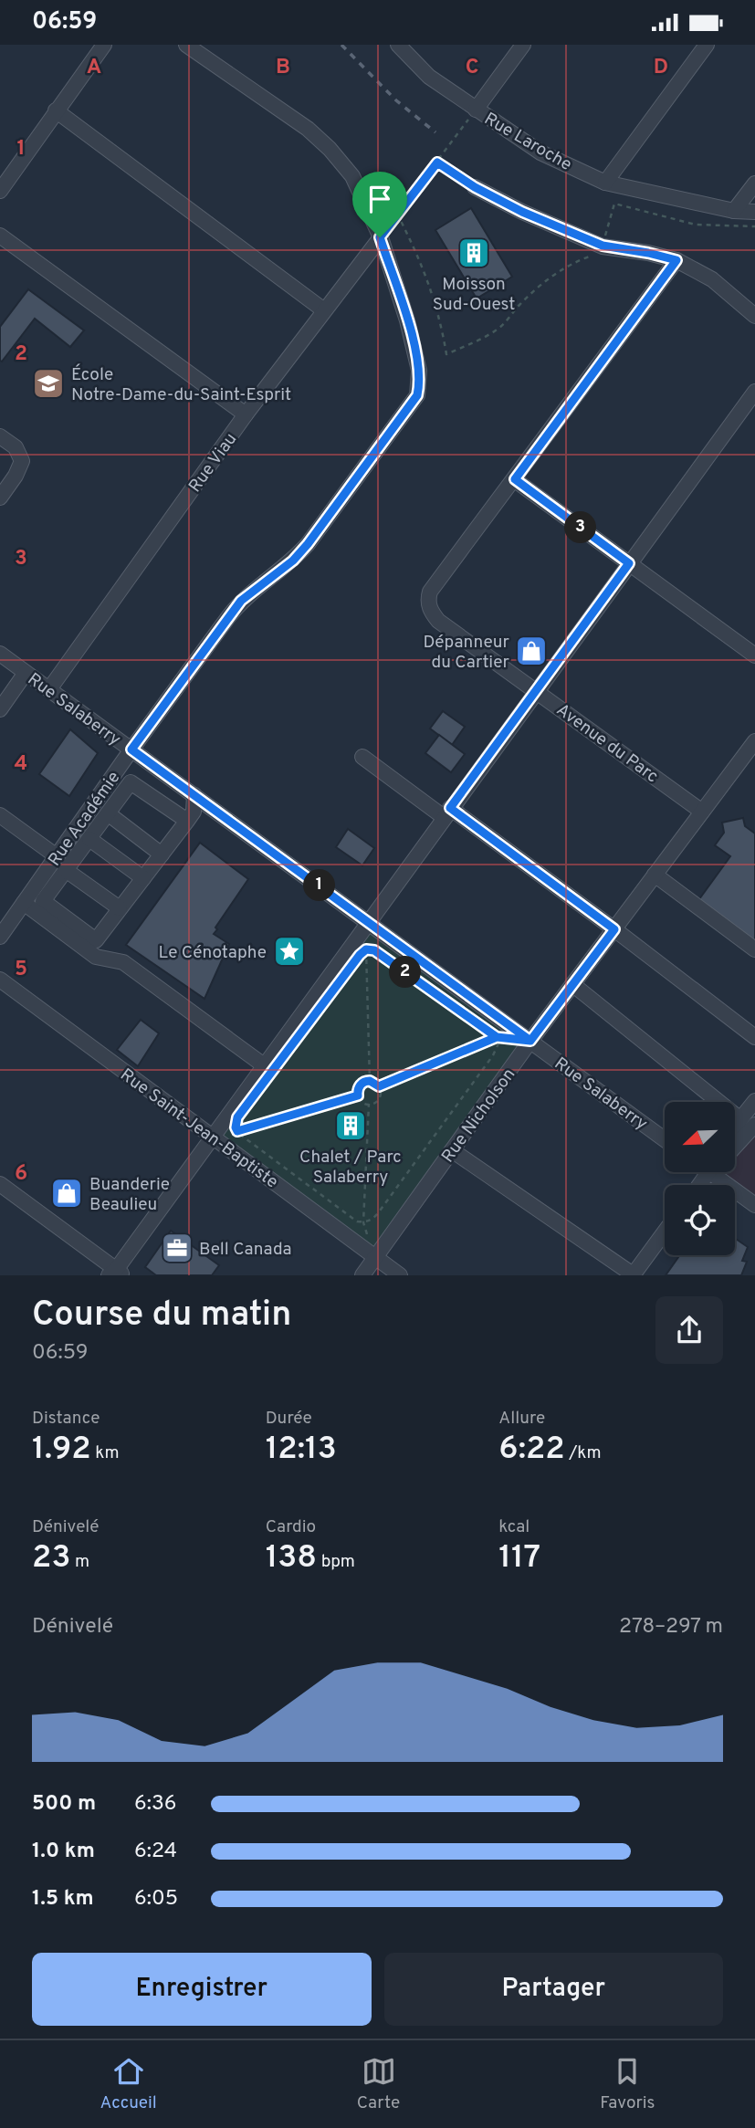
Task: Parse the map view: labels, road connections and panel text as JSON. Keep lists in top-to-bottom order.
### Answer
{
  "streets": {
    "street": [
      "Rue Laroche",
      "Rue Viau",
      "Rue Salaberry",
      "Avenue du Parc",
      "Rue Académie",
      "Rue Nicholson",
      "Rue Saint-Jean-Baptiste"
    ]
  },
  "crossings": [
    ["Rue Viau", "Rue Salaberry"],
    ["Rue Viau", "Rue Académie"],
    ["Rue Salaberry", "Rue Académie"],
    ["Rue Salaberry", "Rue Nicholson"],
    ["Avenue du Parc", "Rue Nicholson"],
    ["Rue Nicholson", "Rue Saint-Jean-Baptiste"]
  ],
  "places": {
    "building": ["Moisson Sud-Ouest", "Chalet / Parc Salaberry"],
    "school or university": ["École Notre-Dame-du-Saint-Esprit"],
    "shop": ["Dépanneur du Cartier", "Buanderie Beaulieu"],
    "place": ["Le Cénotaphe"],
    "office": ["Bell Canada"]
  },
  "north": "bottom left",
  "page": {
    "status": "06:59",
    "pins": ["3", "1", "2"],
    "heading": ["Course du matin", "06:59"],
    "stats": [
      ["Distance", "1.92 km"],
      ["Durée", "12:13"],
      ["Allure", "6:22 /km"],
      ["Dénivelé", "23 m"],
      ["Cardio", "138 bpm"],
      ["kcal", "117"]
    ],
    "chart": ["Dénivelé", "278–297 m"],
    "list": [
      {
        "name": "500 m",
        "note": "6:36"
      },
      {
        "name": "1.0 km",
        "note": "6:24"
      },
      {
        "name": "1.5 km",
        "note": "6:05"
      }
    ],
    "buttons": ["Enregistrer", "Partager"],
    "tabs": ["Accueil", "Carte", "Favoris"]
  },
  "grid": {
    "columns": [
      "A",
      "B",
      "C",
      "D"
    ],
    "rows": [
      "1",
      "2",
      "3",
      "4",
      "5",
      "6"
    ]
  }
}
